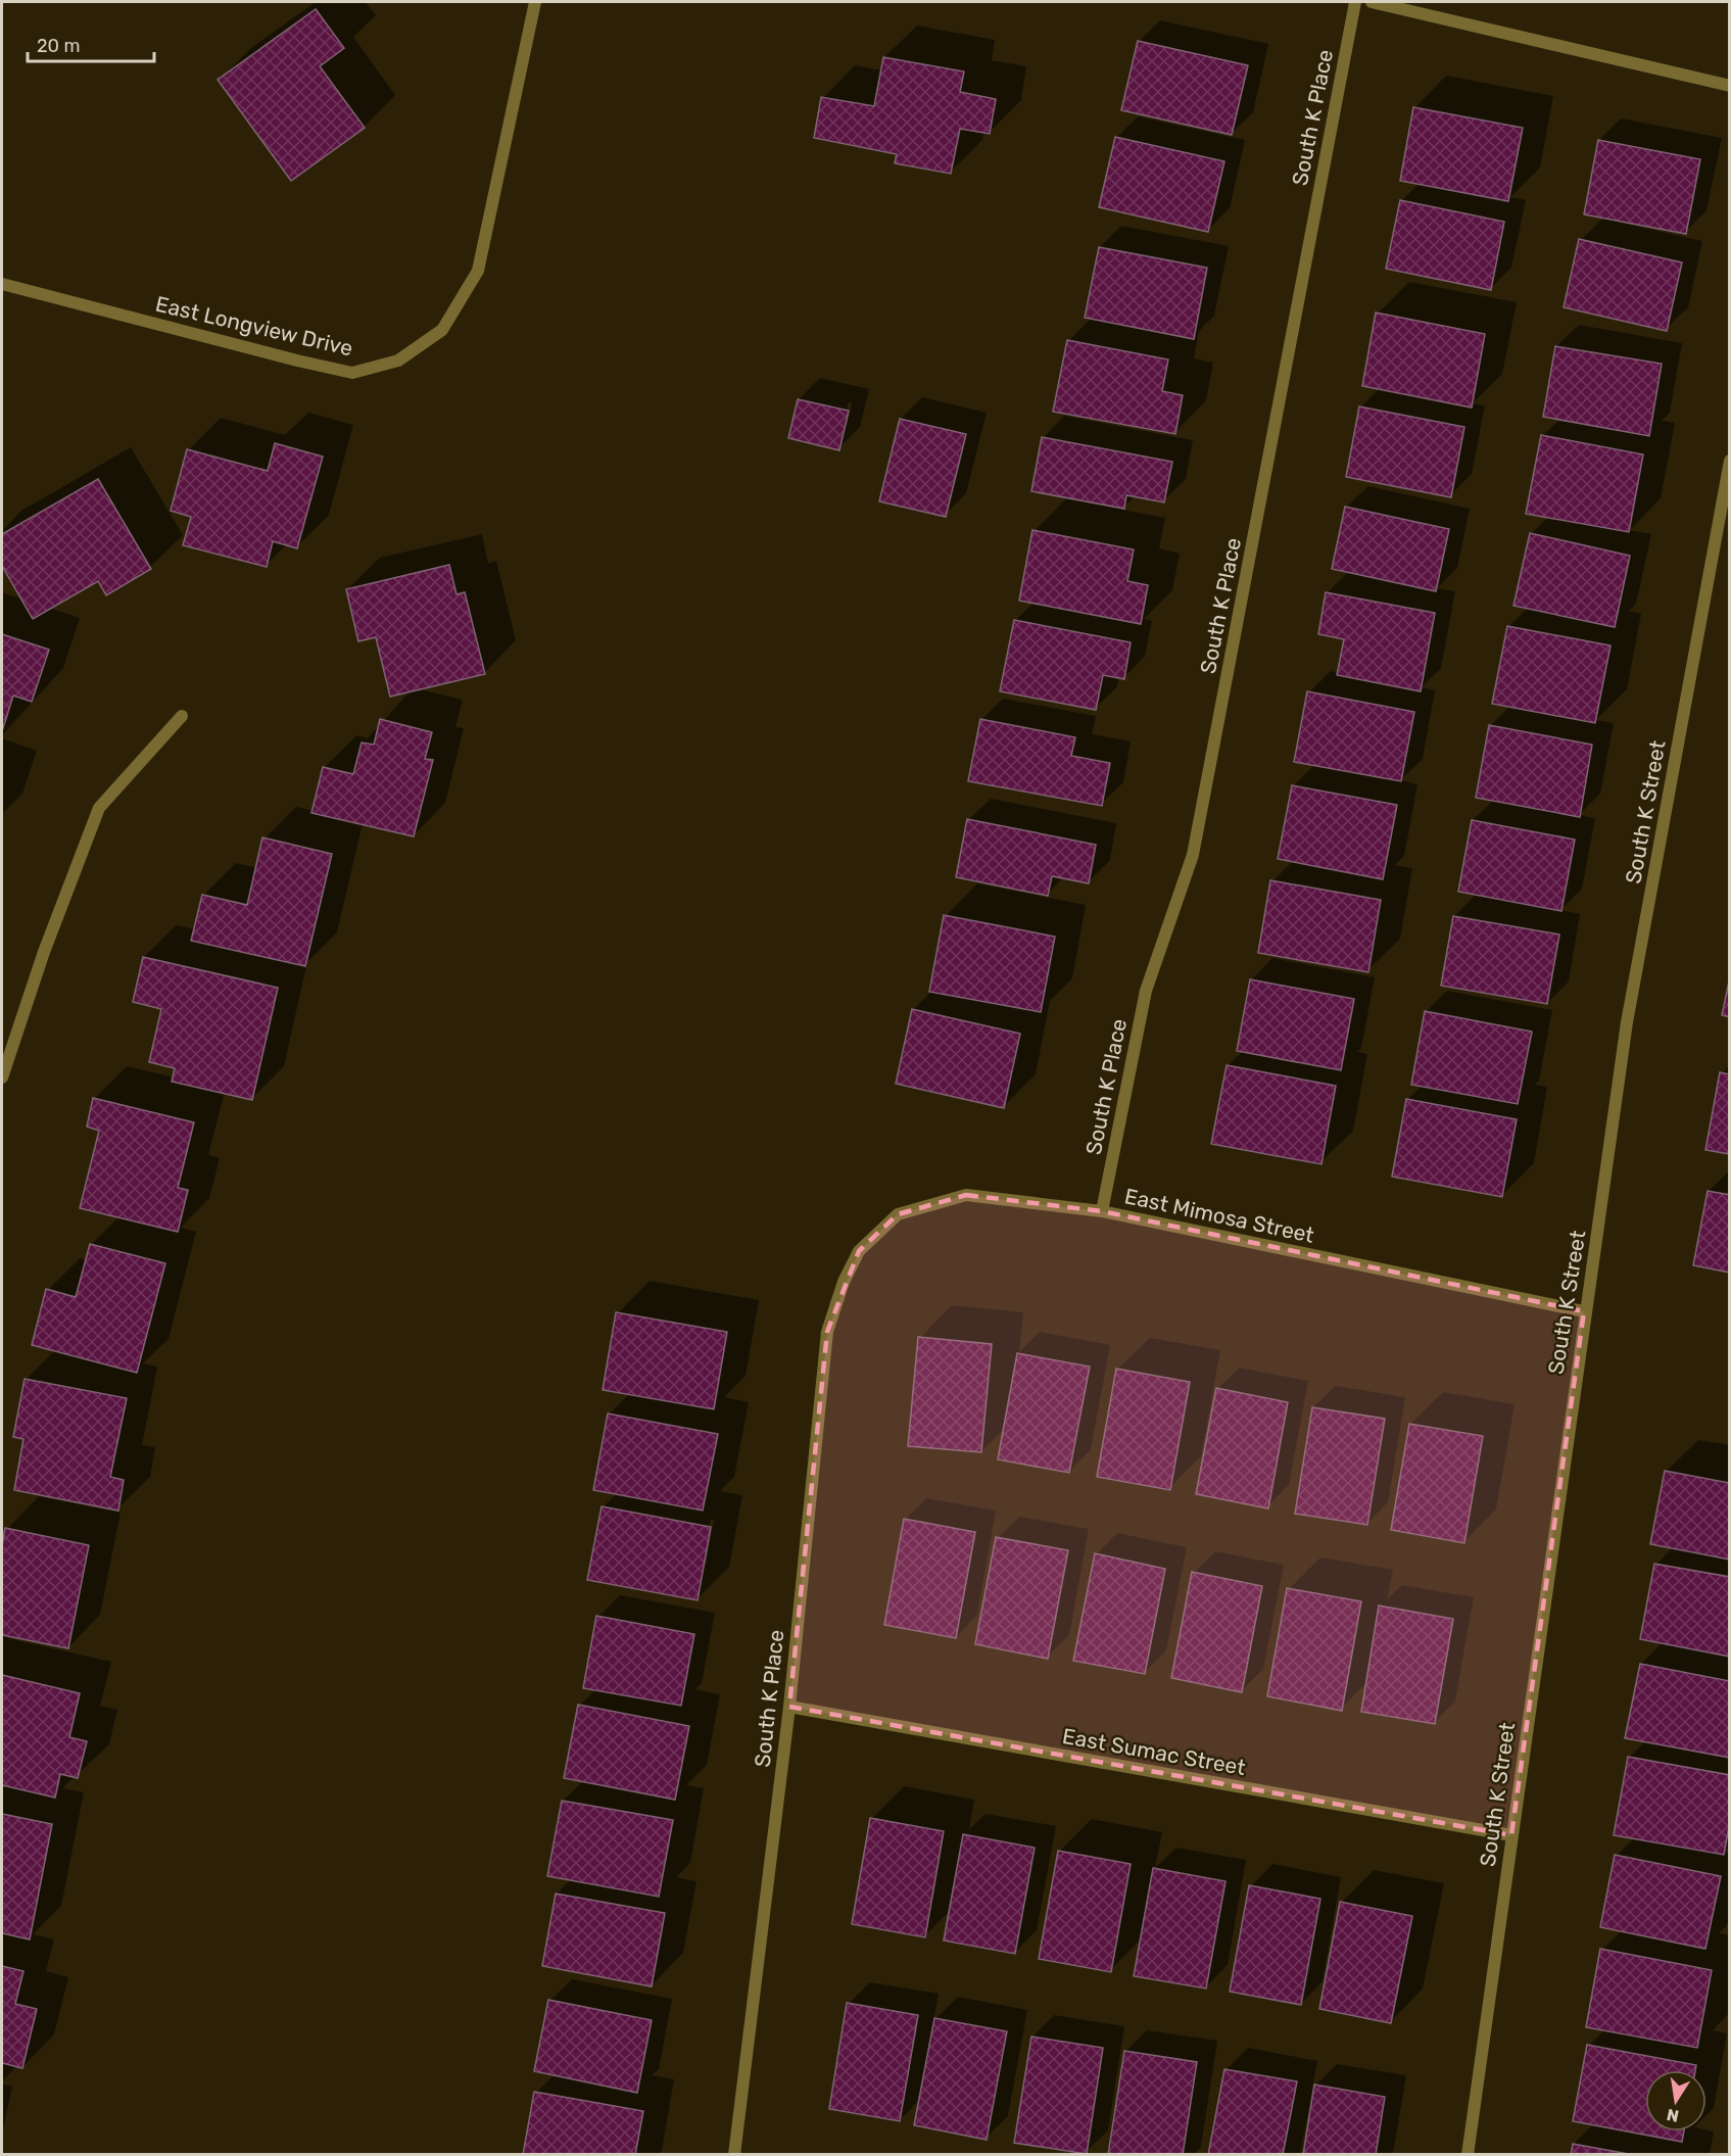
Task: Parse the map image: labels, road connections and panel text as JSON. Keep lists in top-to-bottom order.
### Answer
{
  "streets": {
    "street": [
      "South K Place",
      "East Longview Drive",
      "South K Street",
      "East Mimosa Street",
      "East Sumac Street"
    ]
  },
  "crossings": [
    ["South K Place", "East Mimosa Street"],
    ["South K Place", "East Sumac Street"],
    ["South K Street", "East Mimosa Street"],
    ["South K Street", "East Sumac Street"]
  ],
  "scale_bar": "20 m",
  "north": "bottom"
}
